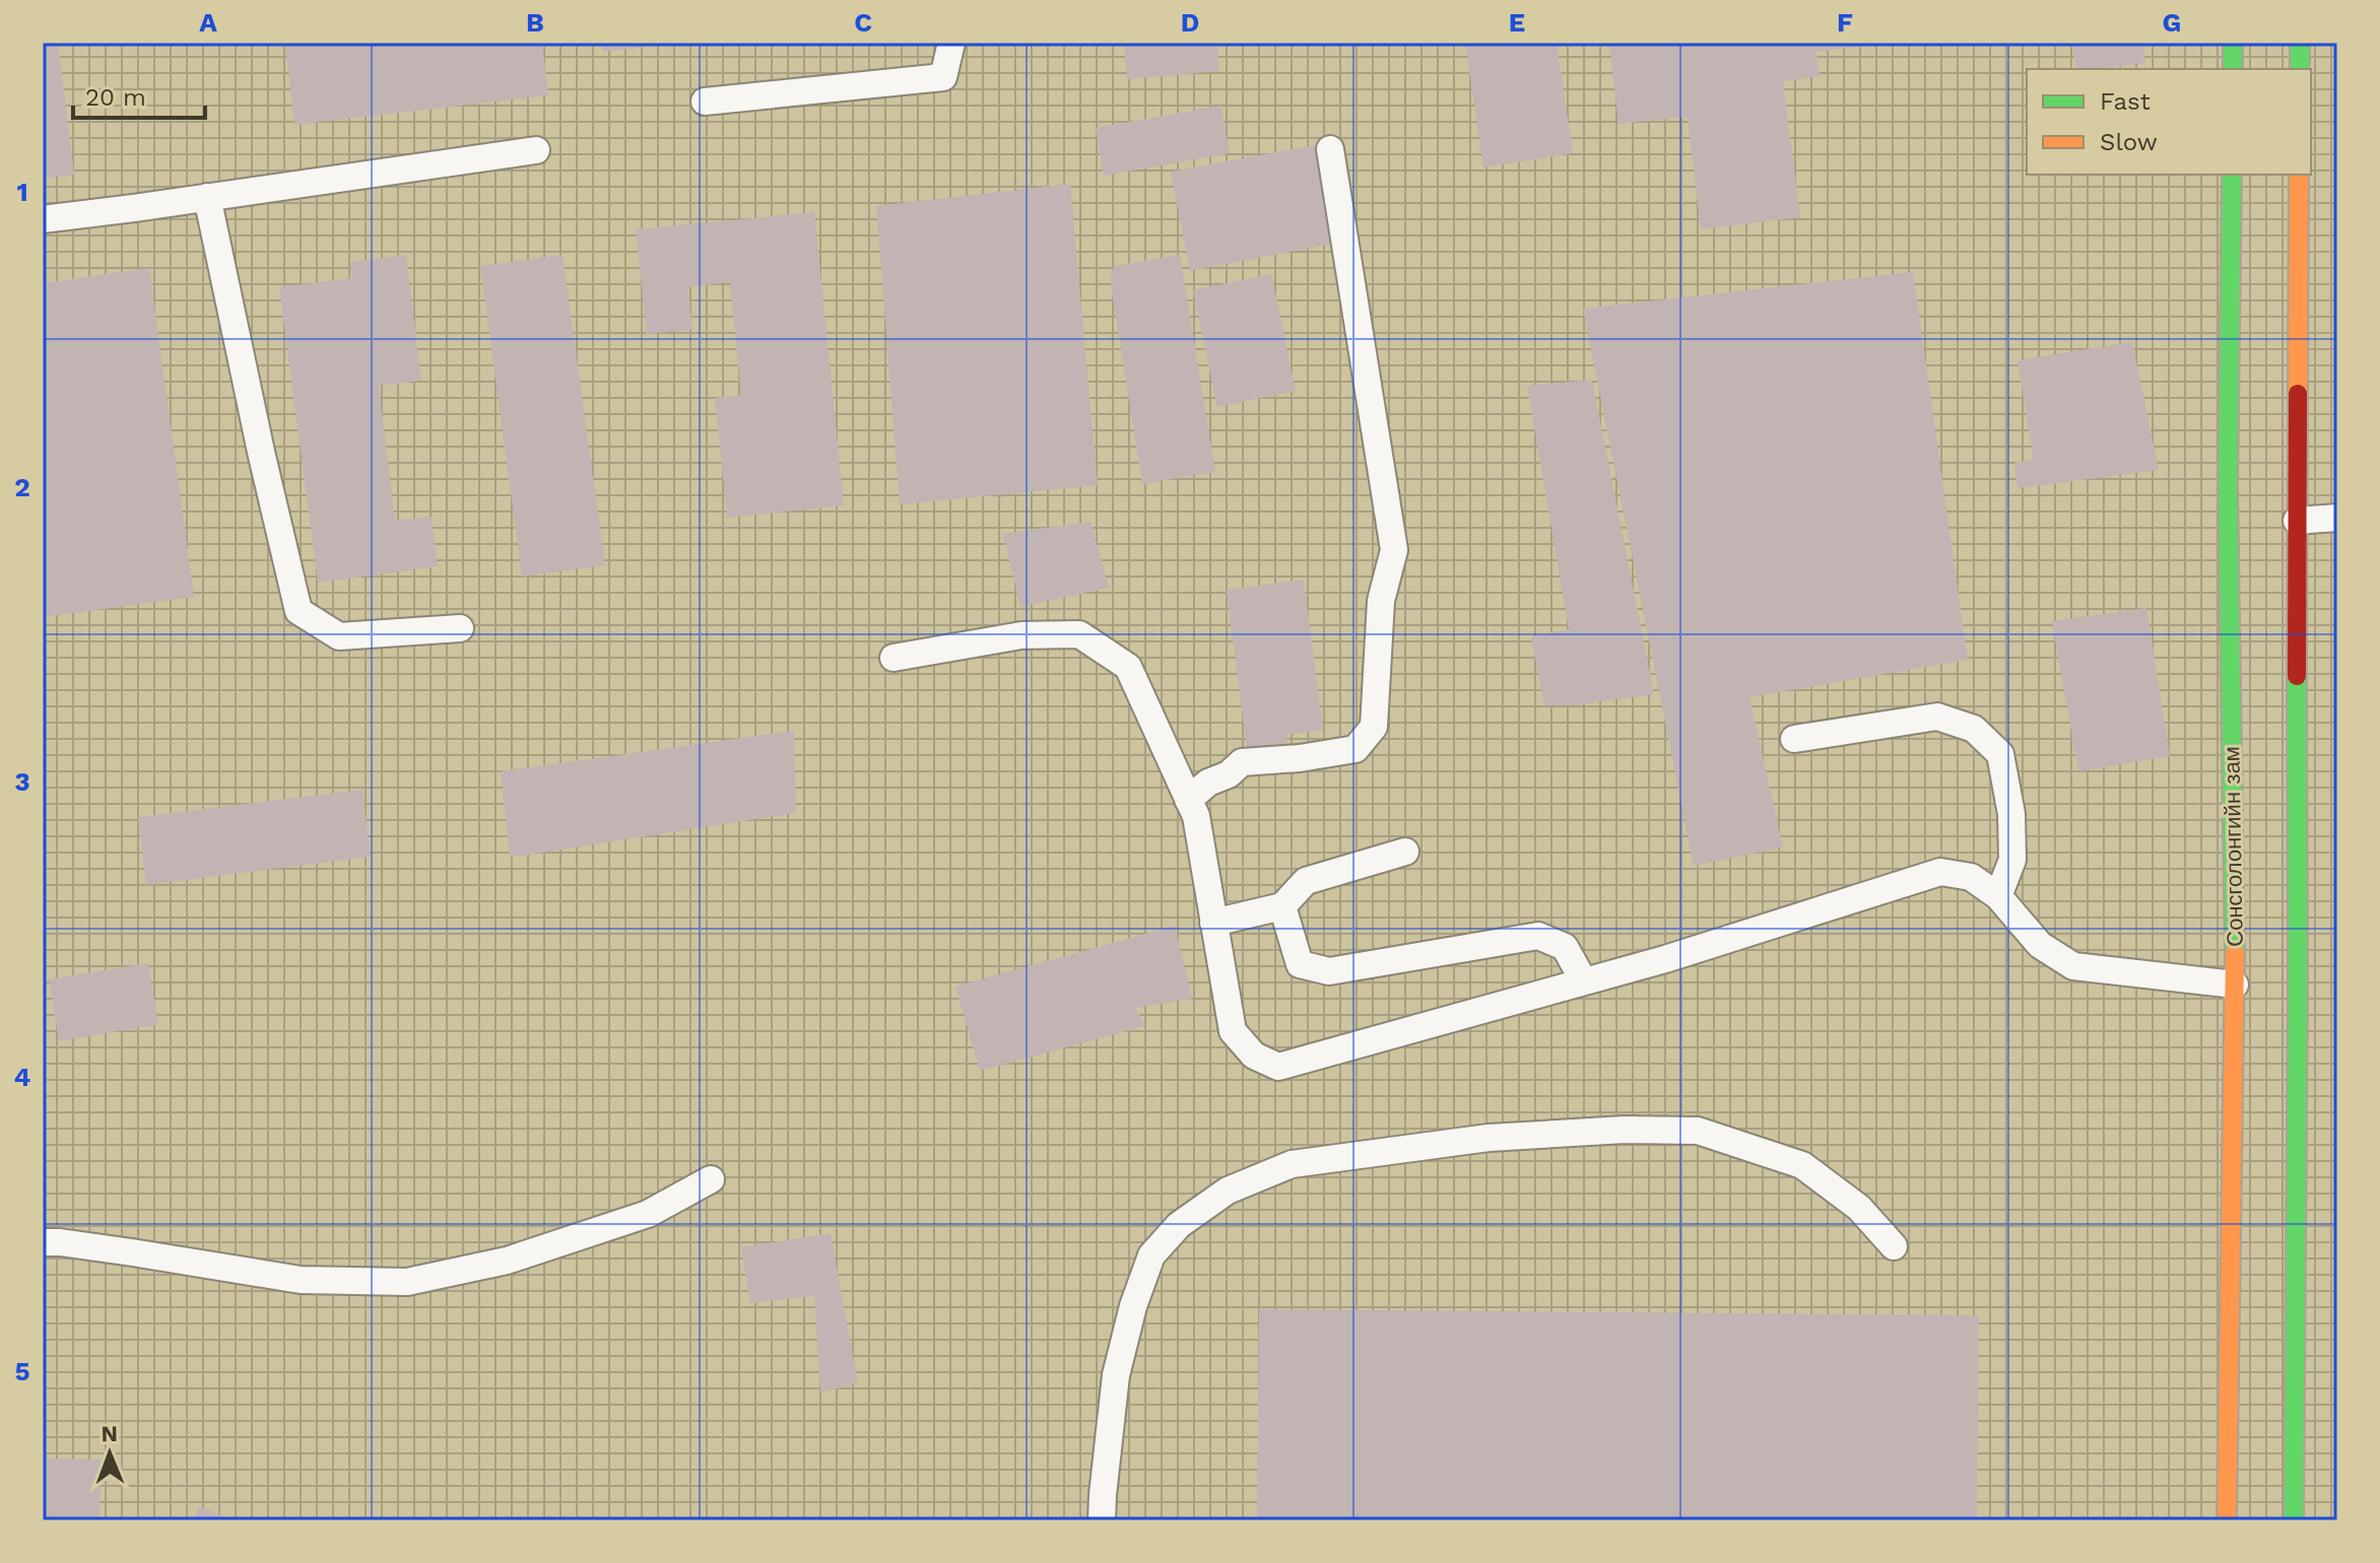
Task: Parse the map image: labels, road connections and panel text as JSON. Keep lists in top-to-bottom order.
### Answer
{
  "streets": {
    "main road": ["Сонсголонгийн зам"]
  },
  "legend": ["Fast", "Slow"],
  "scale_bar": "20 m",
  "north": "top",
  "grid": {
    "columns": [
      "A",
      "B",
      "C",
      "D",
      "E",
      "F",
      "G"
    ],
    "rows": [
      "1",
      "2",
      "3",
      "4",
      "5"
    ]
  }
}
